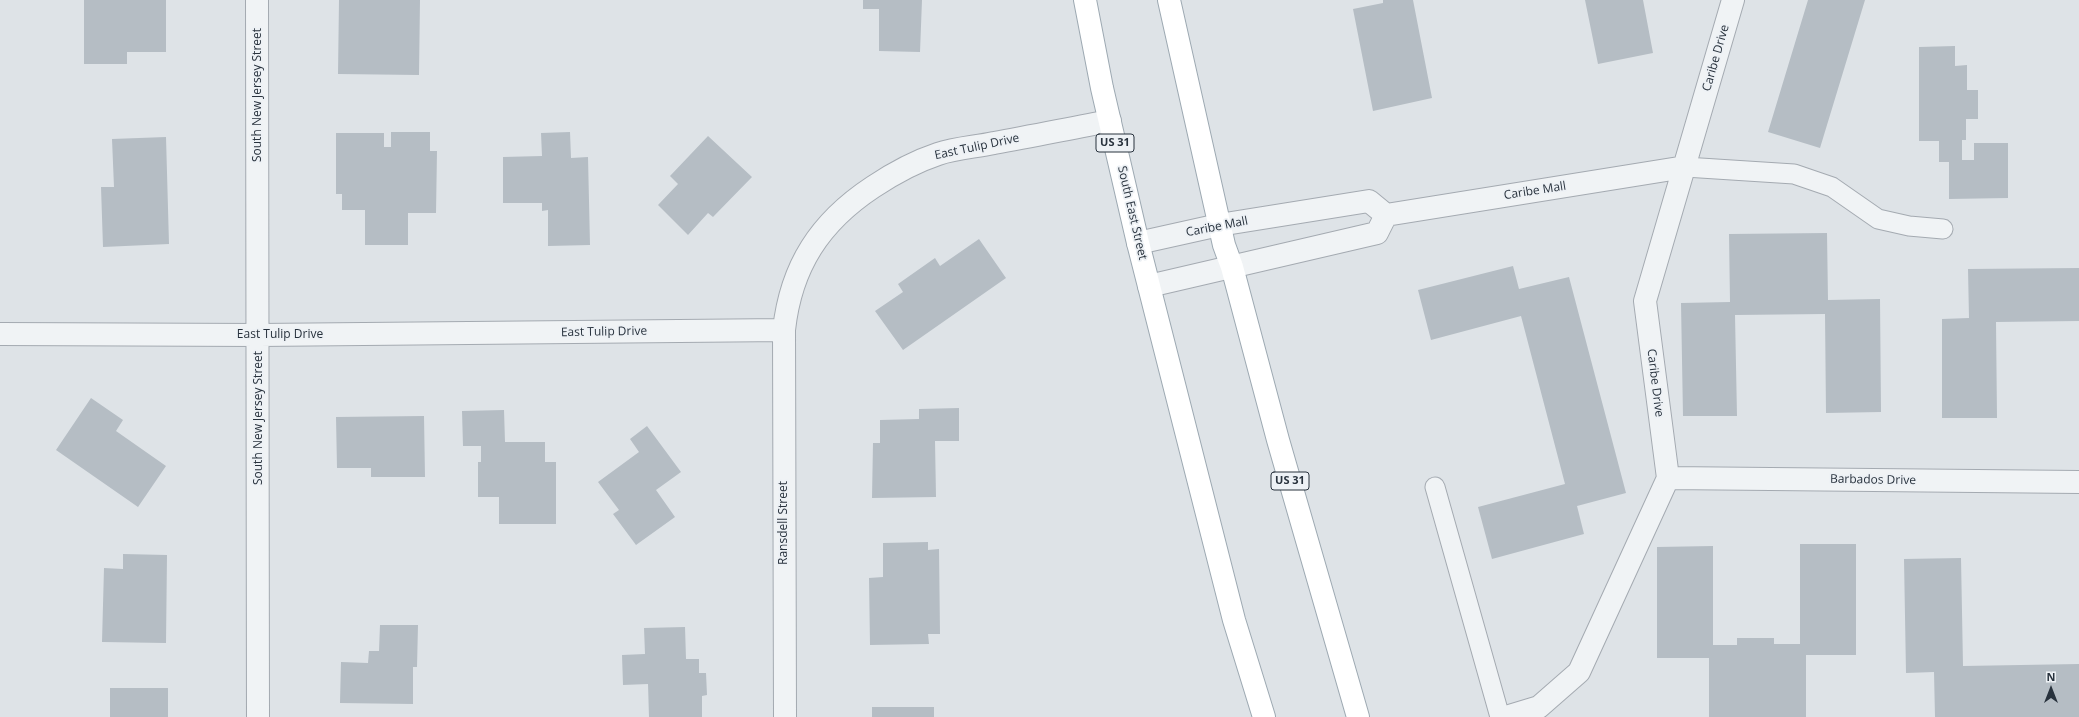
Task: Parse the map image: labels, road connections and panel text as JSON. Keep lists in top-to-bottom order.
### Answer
{
  "streets": {
    "main road": ["US 31", "South East Street"],
    "street": [
      "Caribe Drive",
      "South New Jersey Street",
      "East Tulip Drive",
      "Caribe Mall",
      "Barbados Drive",
      "Ransdell Street"
    ]
  },
  "crossings": [
    ["Caribe Drive", "Caribe Mall"],
    ["Caribe Drive", "Barbados Drive"],
    ["South New Jersey Street", "East Tulip Drive"],
    ["US 31", "Caribe Mall"],
    ["US 31", "South East Street"],
    ["East Tulip Drive", "South East Street"],
    ["East Tulip Drive", "Ransdell Street"],
    ["Caribe Mall", "South East Street"]
  ],
  "north": "top"
}
